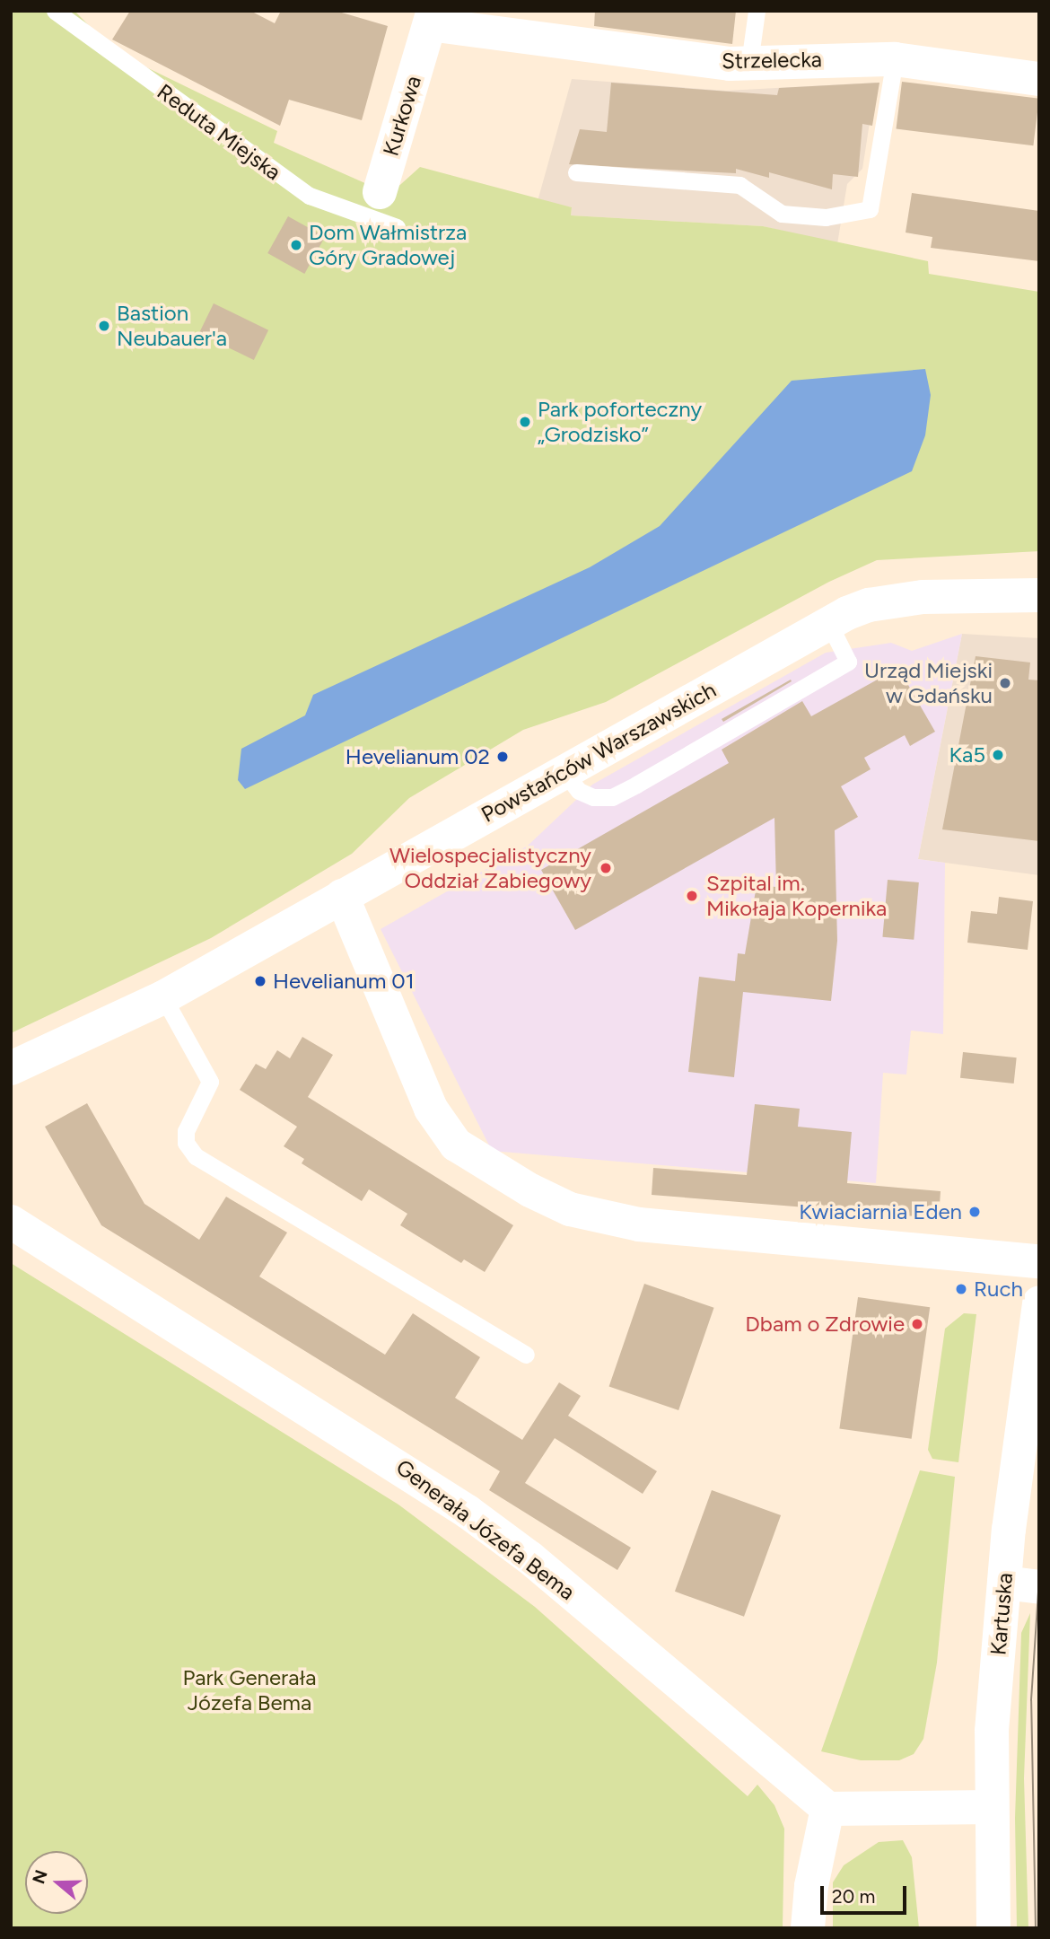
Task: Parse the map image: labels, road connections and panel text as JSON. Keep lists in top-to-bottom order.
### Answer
{
  "streets": {
    "street": [
      "Strzelecka",
      "Kurkowa",
      "Powstańców Warszawskich",
      "Generała Józefa Bema",
      "Kartuska"
    ],
    "lane": ["Reduta Miejska"]
  },
  "crossings": [
    ["Strzelecka", "Kurkowa"],
    ["Kurkowa", "Reduta Miejska"]
  ],
  "parks": ["Park Generała Józefa Bema"],
  "places": [
    "Dom Wałmistrza Góry Gradowej",
    "Bastion Neubauer'a",
    "Park poforteczny „Grodzisko”",
    "Urząd Miejski w Gdańsku",
    "Ka5",
    "Hevelianum 02",
    "Wielospecjalistyczny Oddział Zabiegowy",
    "Szpital im. Mikołaja Kopernika",
    "Hevelianum 01",
    "Kwiaciarnia Eden",
    "Ruch",
    "Dbam o Zdrowie"
  ],
  "scale_bar": "20 m",
  "north": "left"
}
